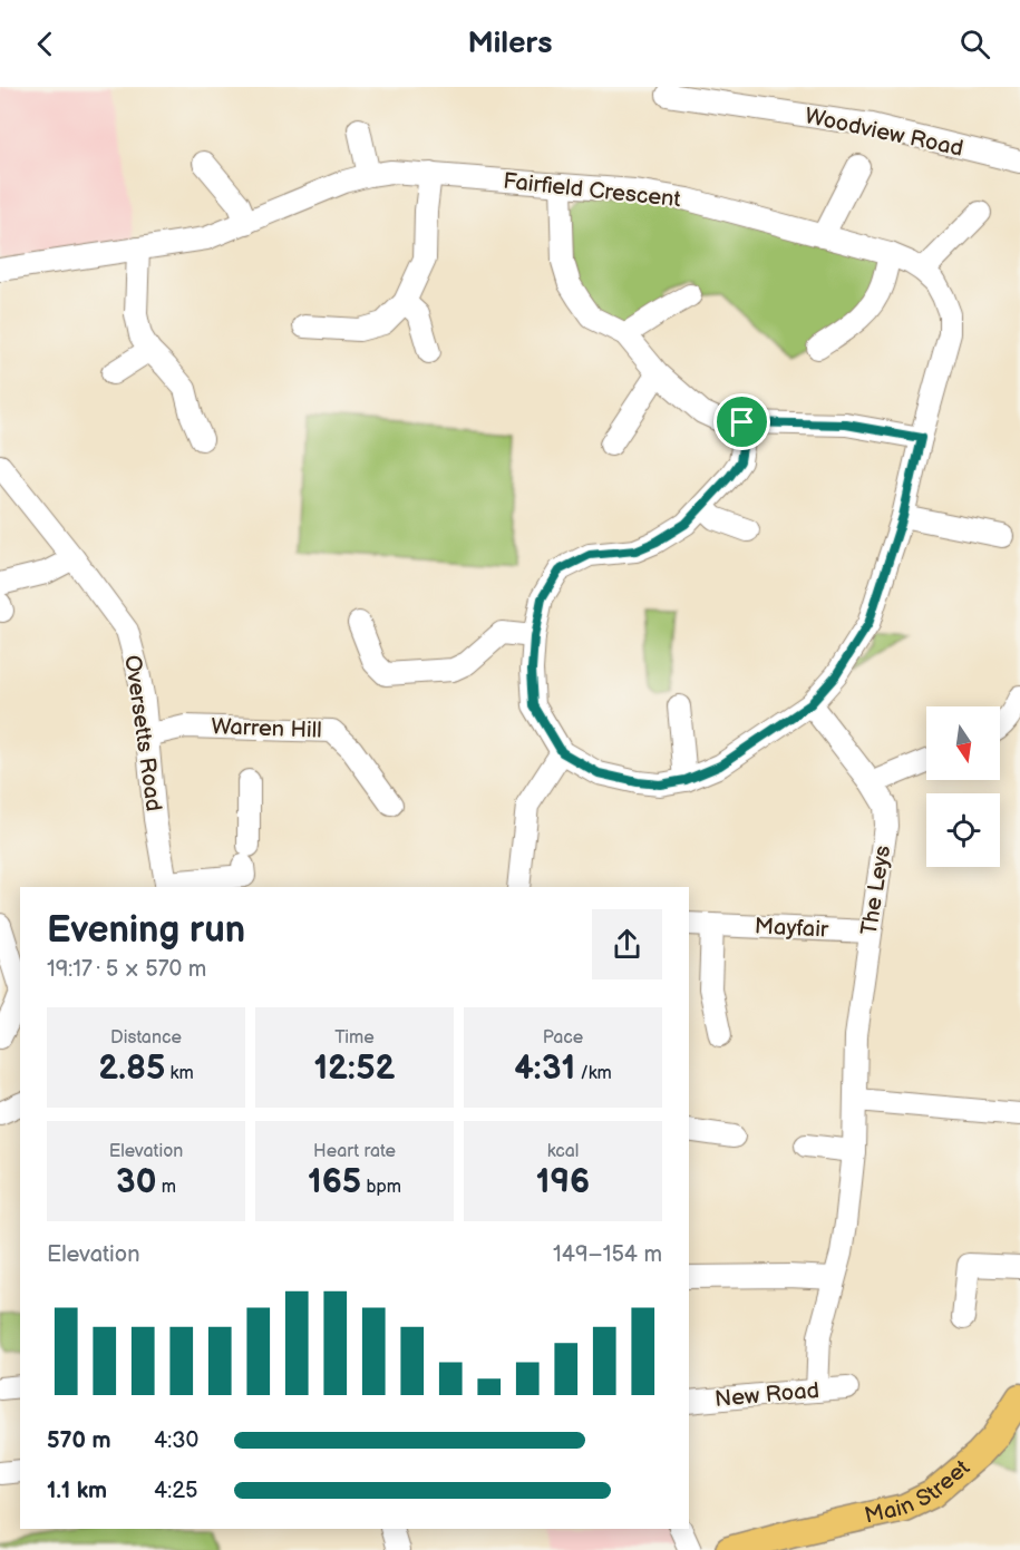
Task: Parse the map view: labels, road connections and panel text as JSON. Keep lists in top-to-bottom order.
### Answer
{
  "streets": {
    "main road": ["Main Street"],
    "street": [
      "Woodview Road",
      "Fairfield Crescent",
      "Warren Hill",
      "Oversetts Road",
      "The Leys",
      "Mayfair",
      "New Road"
    ]
  },
  "crossings": [
    ["Fairfield Crescent", "The Leys"],
    ["Warren Hill", "Oversetts Road"],
    ["The Leys", "Mayfair"],
    ["The Leys", "New Road"]
  ],
  "north": "bottom",
  "page": {
    "header": "Milers",
    "heading": ["Evening run", "19:17 · 5 × 570 m"],
    "stats": [
      ["Distance", "2.85 km"],
      ["Time", "12:52"],
      ["Pace", "4:31 /km"],
      ["Elevation", "30 m"],
      ["Heart rate", "165 bpm"],
      ["kcal", "196"]
    ],
    "chart": ["Elevation", "149–154 m"],
    "list": [
      {
        "name": "570 m",
        "note": "4:30"
      },
      {
        "name": "1.1 km",
        "note": "4:25"
      }
    ]
  }
}
